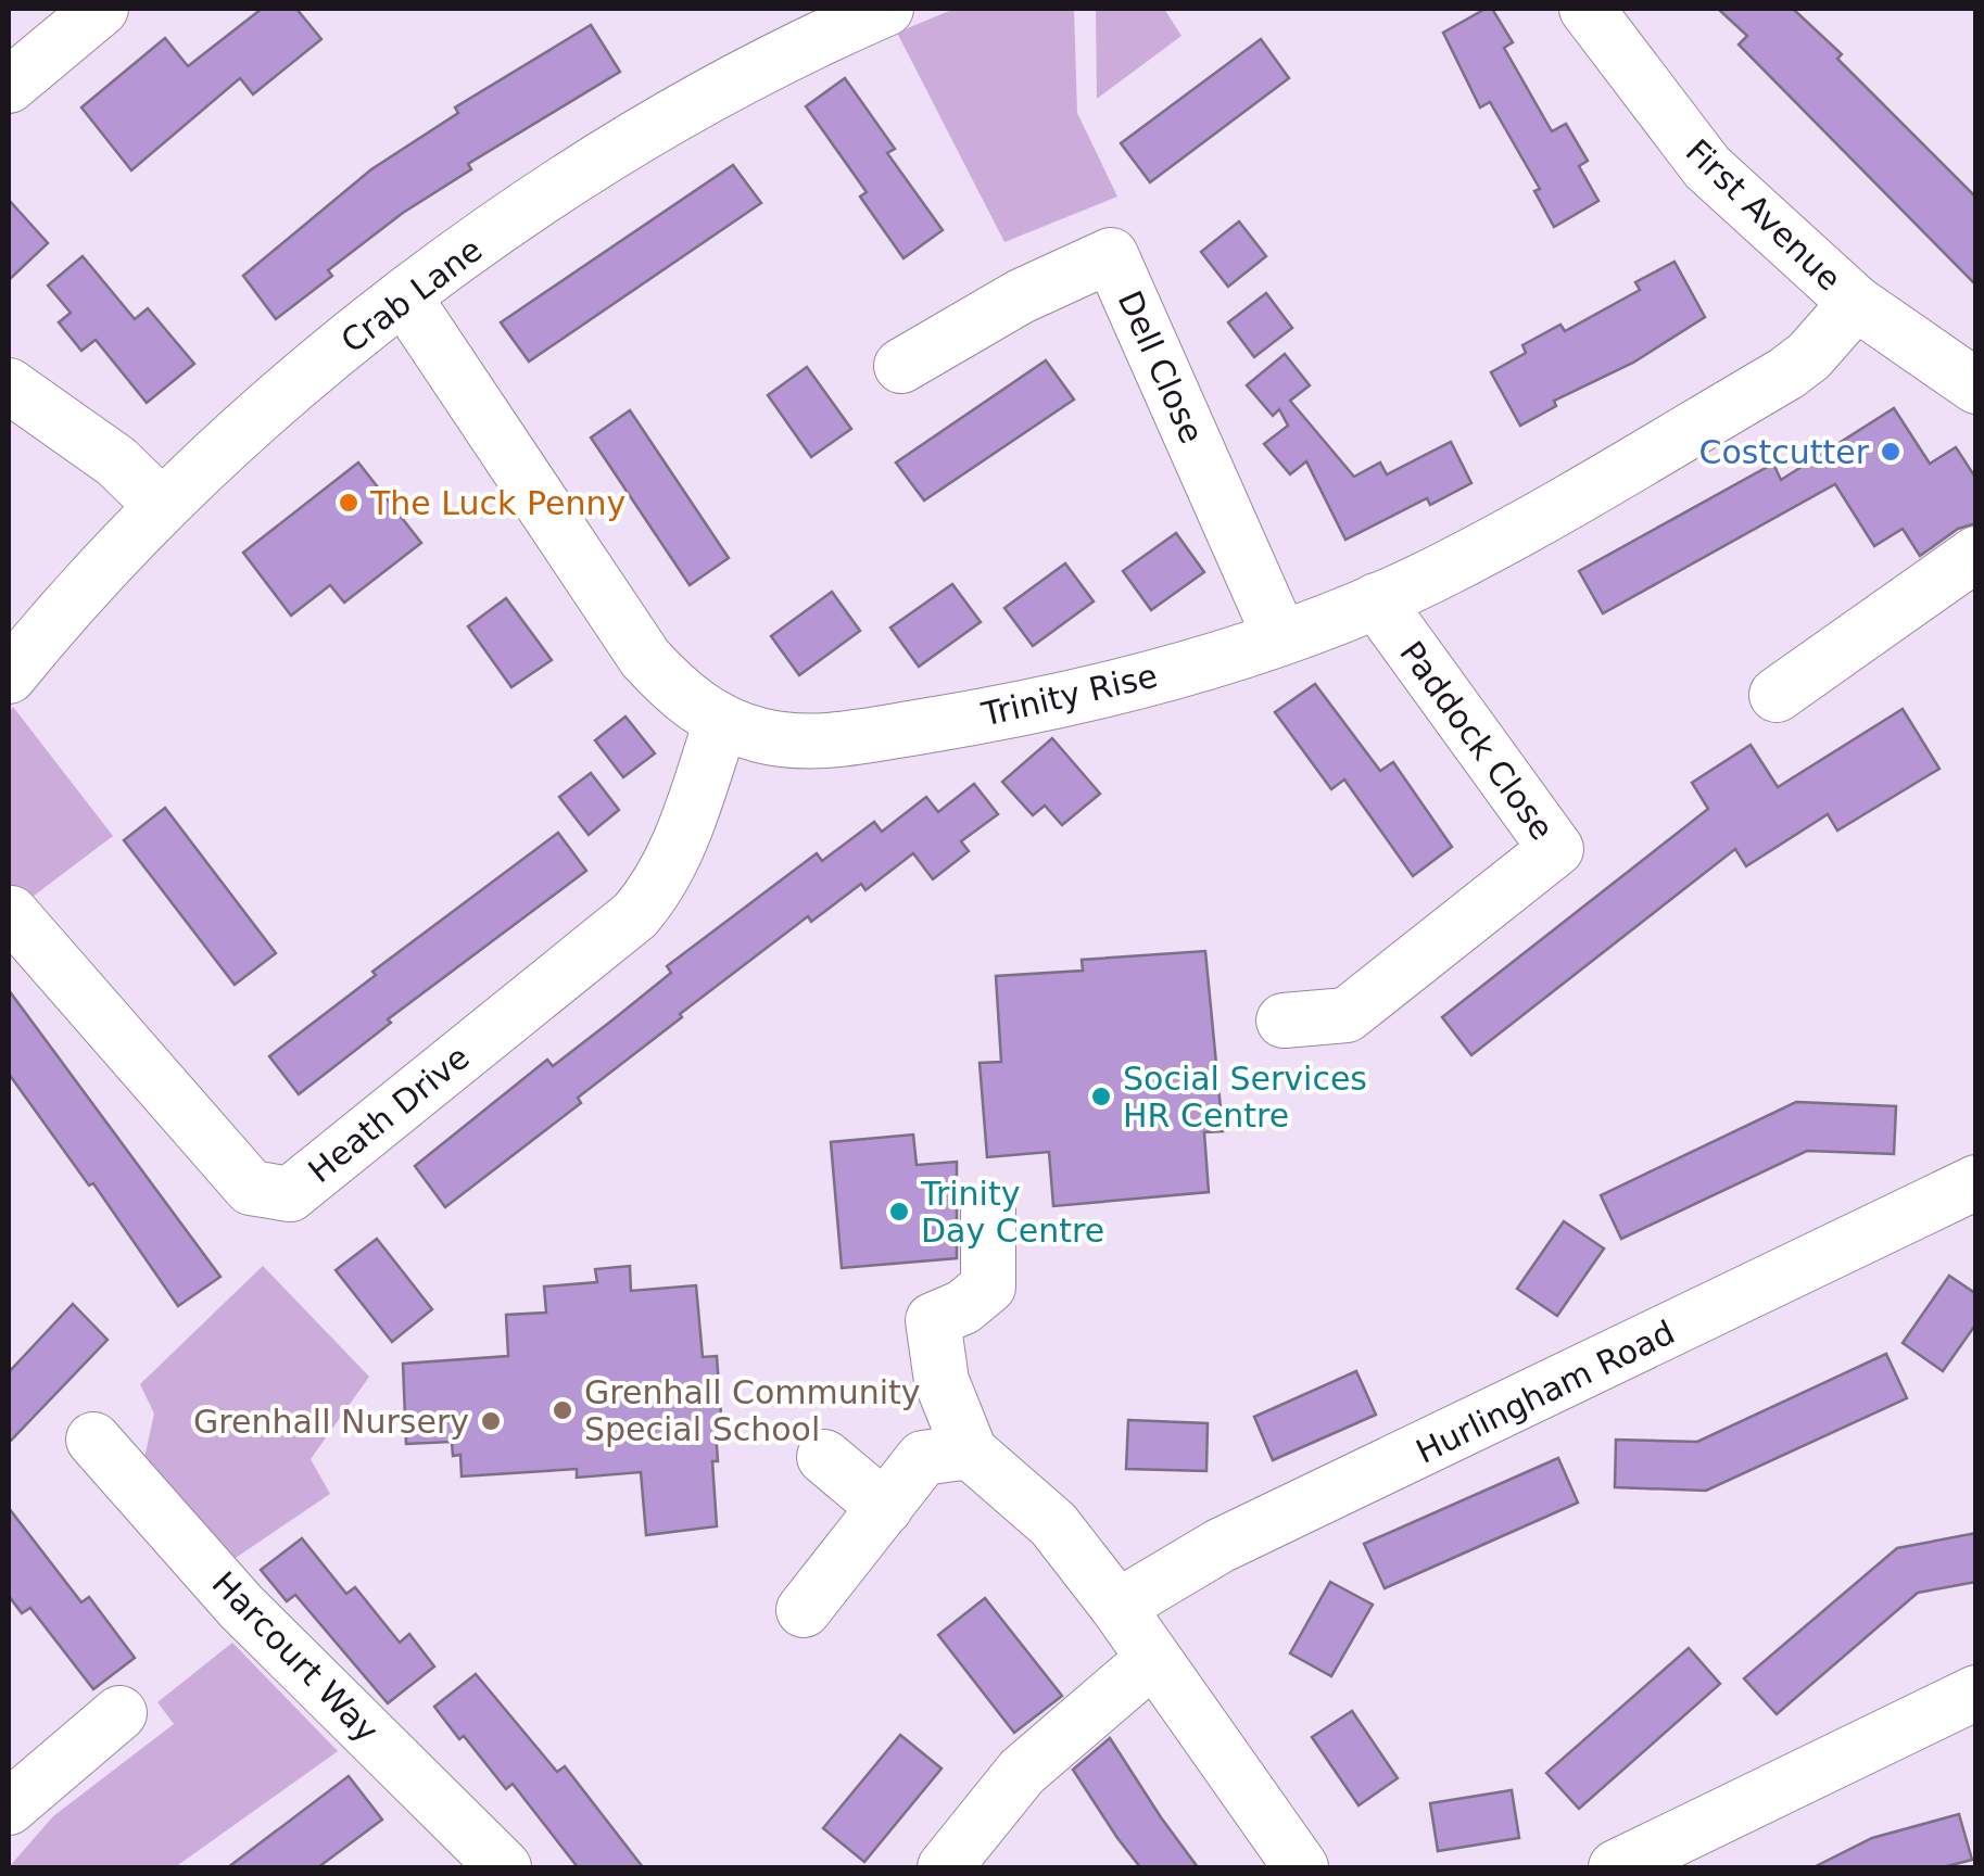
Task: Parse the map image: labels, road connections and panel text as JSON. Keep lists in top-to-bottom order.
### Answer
{
  "streets": {
    "street": [
      "First Avenue",
      "Crab Lane",
      "Dell Close",
      "Trinity Rise",
      "Paddock Close",
      "Heath Drive",
      "Hurlingham Road",
      "Harcourt Way"
    ]
  },
  "crossings": [
    ["First Avenue", "Trinity Rise"],
    ["Crab Lane", "Trinity Rise"],
    ["Dell Close", "Trinity Rise"],
    ["Trinity Rise", "Paddock Close"],
    ["Trinity Rise", "Heath Drive"]
  ],
  "places": [
    "Costcutter",
    "The Luck Penny",
    "Social Services HR Centre",
    "Trinity Day Centre",
    "Grenhall Community Special School",
    "Grenhall Nursery"
  ]
}
